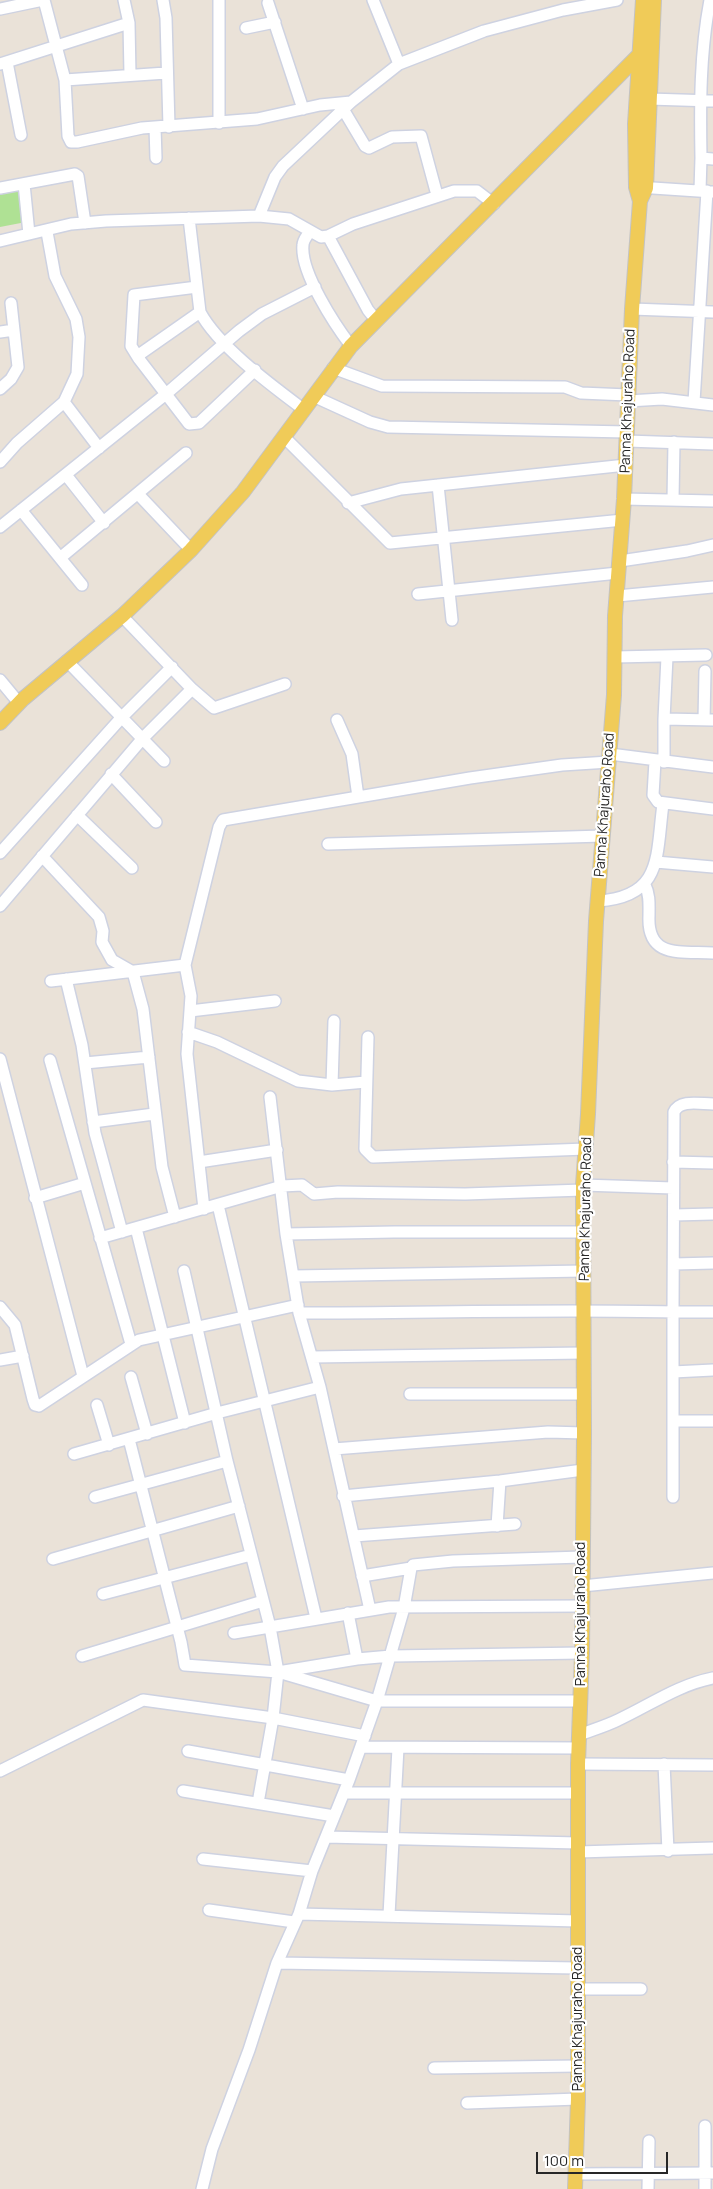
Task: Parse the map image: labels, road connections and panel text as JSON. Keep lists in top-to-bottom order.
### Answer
{
  "streets": {
    "main road": ["Panna Khajuraho Road"]
  },
  "scale_bar": "100 m"
}
